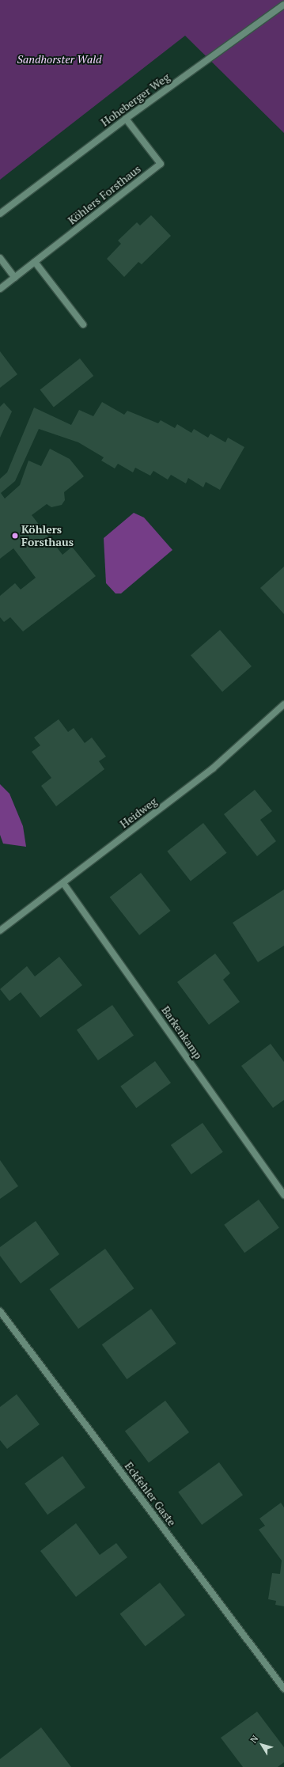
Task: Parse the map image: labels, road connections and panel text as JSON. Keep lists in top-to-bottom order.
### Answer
{
  "streets": {
    "street": [
      "Hoheberger Weg",
      "Köhlers Forsthaus",
      "Heidweg",
      "Barkenkamp",
      "Eckfehler Gaste"
    ]
  },
  "crossings": [
    ["Hoheberger Weg", "Köhlers Forsthaus"],
    ["Heidweg", "Barkenkamp"]
  ],
  "parks": ["Sandhorster Wald"],
  "places": ["Köhlers Forsthaus"],
  "north": "top left"
}
